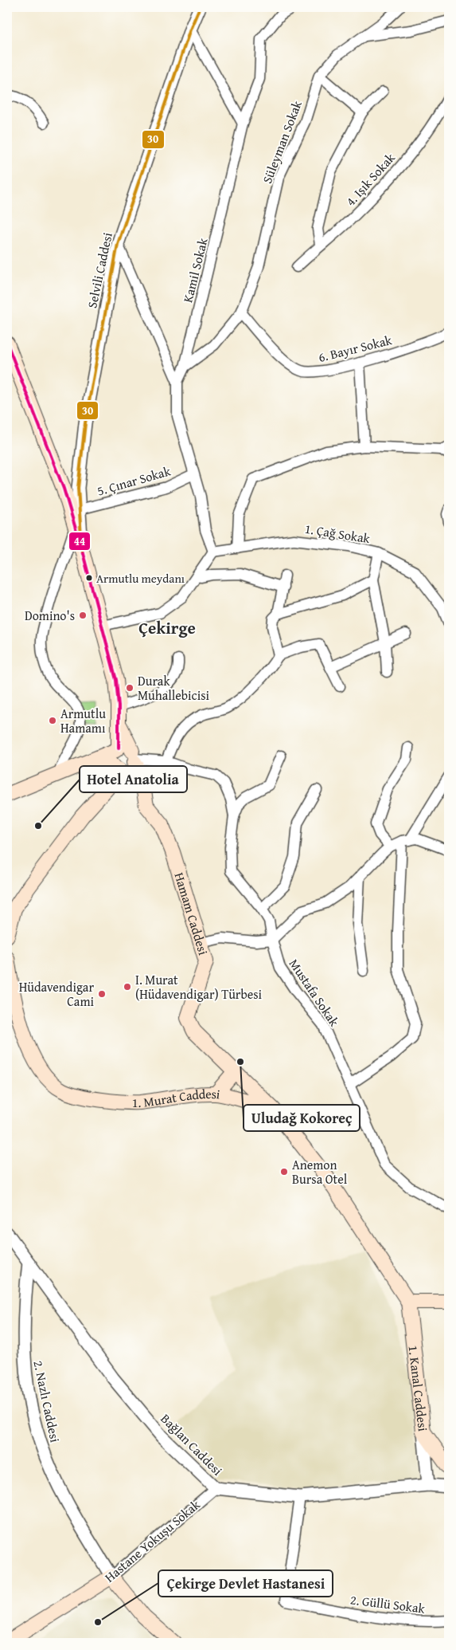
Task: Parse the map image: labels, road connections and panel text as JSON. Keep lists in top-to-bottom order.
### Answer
{
  "streets": {
    "main road": [
      "Hamam Caddesi",
      "1. Murat Caddesi",
      "1. Kanal Caddesi",
      "Hastane Yokuşu Sokak"
    ],
    "street": [
      "Süleyman Sokak",
      "4. Işık Sokak",
      "Selvili Caddesi",
      "Kamil Sokak",
      "6. Bayır Sokak",
      "5. Çınar Sokak",
      "1. Çağ Sokak",
      "Mustafa Sokak",
      "2. Nazlı Caddesi",
      "Bağlan Caddesi",
      "2. Güllü Sokak"
    ]
  },
  "crossings": [
    ["Süleyman Sokak", "Kamil Sokak"],
    ["Süleyman Sokak", "6. Bayır Sokak"],
    ["Selvili Caddesi", "5. Çınar Sokak"],
    ["Kamil Sokak", "5. Çınar Sokak"],
    ["Kamil Sokak", "1. Çağ Sokak"],
    ["Hamam Caddesi", "Mustafa Sokak"],
    ["Hamam Caddesi", "1. Murat Caddesi"],
    ["2. Nazlı Caddesi", "Bağlan Caddesi"],
    ["2. Nazlı Caddesi", "Hastane Yokuşu Sokak"],
    ["Bağlan Caddesi", "Hastane Yokuşu Sokak"],
    ["Bağlan Caddesi", "2. Güllü Sokak"]
  ],
  "districts": ["Çekirge"],
  "places": [
    "Armutlu meydanı",
    "Domino's",
    "Durak Muhallebicisi",
    "Armutlu Hamamı",
    "Hotel Anatolia",
    "I. Murat (Hüdavendigar) Türbesi",
    "Hüdavendigar Cami",
    "Uludağ Kokoreç",
    "Anemon Bursa Otel",
    "Çekirge Devlet Hastanesi"
  ],
  "lines": ["transit line 30", "transit line 44"]
}
